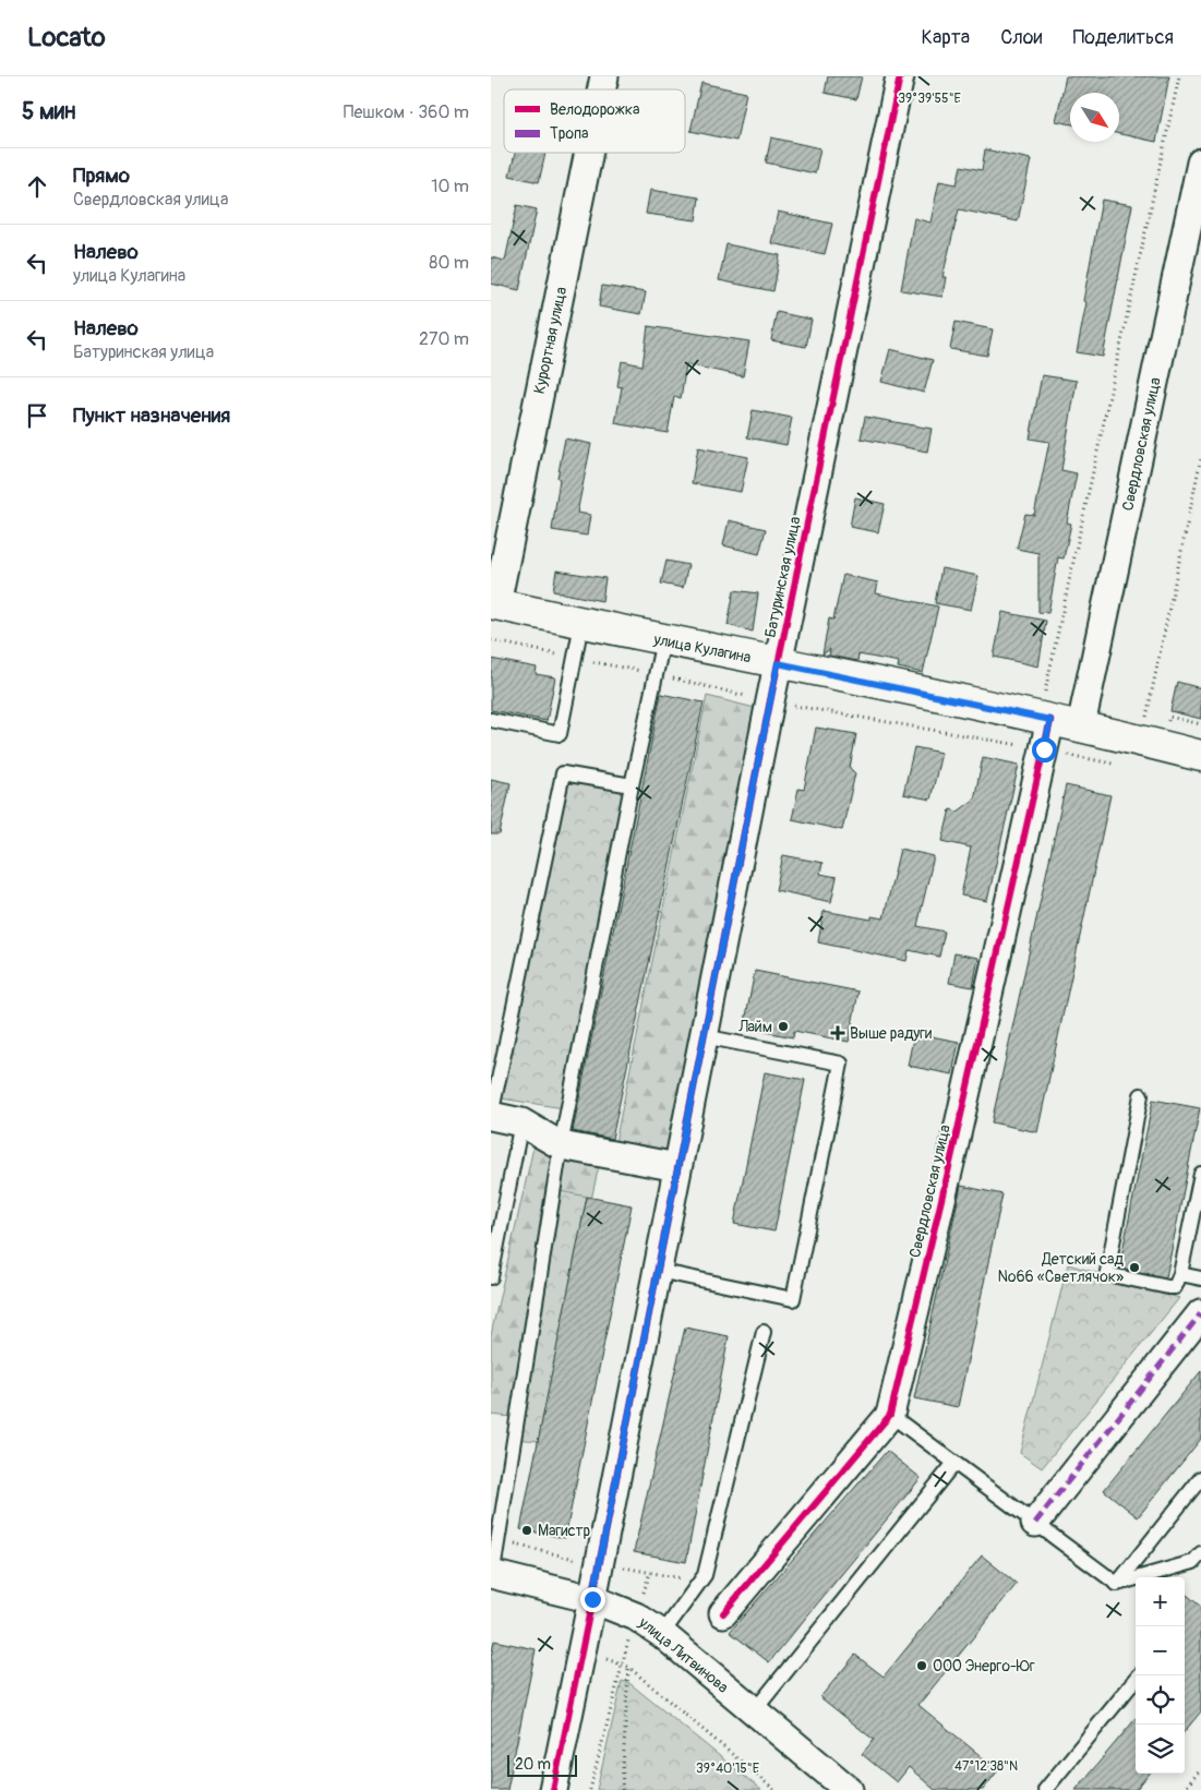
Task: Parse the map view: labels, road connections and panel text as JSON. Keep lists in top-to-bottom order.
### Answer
{
  "streets": {
    "street": [
      "Курортная улица",
      "Свердловская улица",
      "Батуринская улица",
      "улица Кулагина",
      "улица Литвинова"
    ]
  },
  "crossings": [
    ["Курортная улица", "улица Кулагина"],
    ["Свердловская улица", "улица Кулагина"],
    ["Батуринская улица", "улица Кулагина"],
    ["Батуринская улица", "улица Литвинова"]
  ],
  "places": {
    "other": [
      "Лайм",
      "Детский сад №66 «Светлячок»",
      "Магистр",
      "ООО Энерго-Юг"
    ],
    "health": ["Выше радуги"]
  },
  "legend": ["Велодорожка", "Тропа"],
  "scale_bar": "20 m",
  "north": "bottom right",
  "page": {
    "header": "Locato",
    "nav": ["Карта", "Слои", "Поделиться"],
    "heading": ["5 мин", "Пешком · 360 m"],
    "list": [
      ["Прямо", "Свердловская улица", "10 m"],
      ["Налево", "улица Кулагина", "80 m"],
      ["Налево", "Батуринская улица", "270 m"],
      "Пункт назначения"
    ],
    "map_buttons": ["+", "−"],
    "scale": "20 m"
  },
  "coordinates": ["39°39'55\"E", "47°12'38\"N", "39°40'15\"E"]
}
